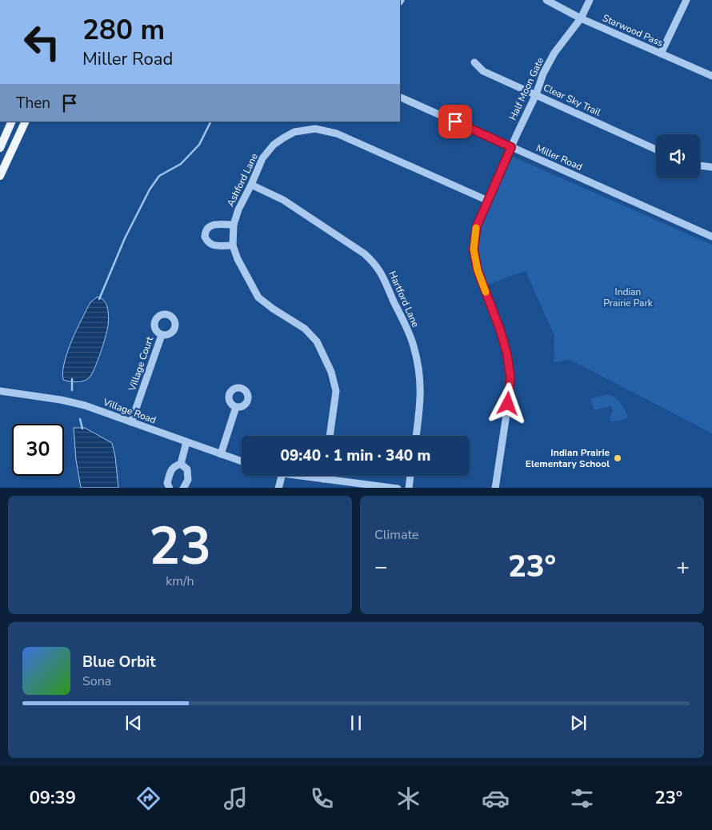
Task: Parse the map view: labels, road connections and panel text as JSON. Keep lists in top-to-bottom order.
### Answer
{
  "streets": {
    "street": [
      "Starwood Pass",
      "Half Moon Gate",
      "Clear Sky Trail",
      "Miller Road",
      "Ashford Lane",
      "Hartford Lane",
      "Village Court",
      "Village Road"
    ]
  },
  "crossings": [
    ["Starwood Pass", "Half Moon Gate"],
    ["Half Moon Gate", "Clear Sky Trail"],
    ["Half Moon Gate", "Miller Road"],
    ["Half Moon Gate", "Ashford Lane"],
    ["Ashford Lane", "Hartford Lane"],
    ["Village Court", "Village Road"]
  ],
  "parks": ["Indian Prairie Park"],
  "places": ["Indian Prairie Elementary School"],
  "page": {
    "turn": ["280 m", "Miller Road"],
    "then": "Then",
    "limit": "30",
    "trip": "09:40 · 1 min · 340 m",
    "tile": [
      ["23", "km/h"],
      "Climate"
    ],
    "heat": ["−", "23°", "+"],
    "song": ["Blue Orbit", "Sona"],
    "tabs": ["09:39", "23°"]
  }
}
